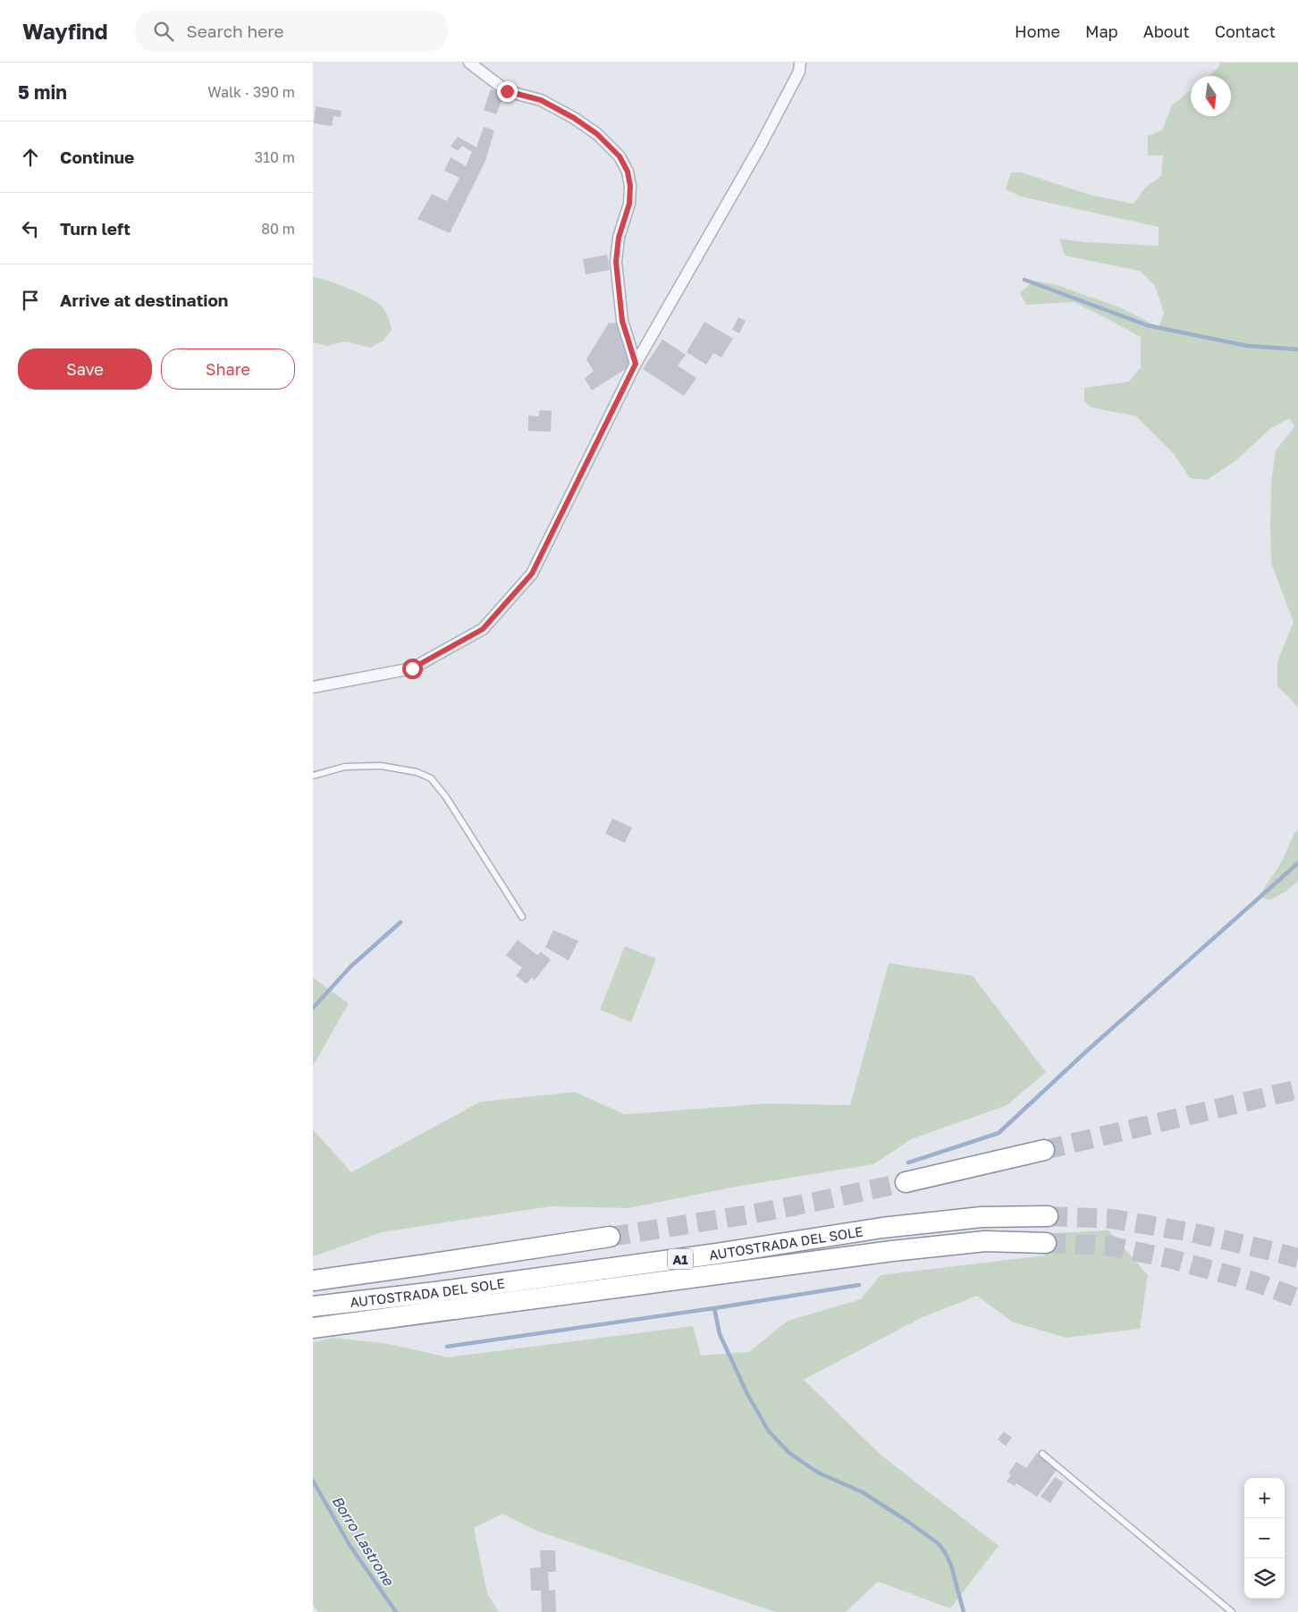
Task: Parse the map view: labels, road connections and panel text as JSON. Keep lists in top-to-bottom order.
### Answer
{
  "streets": {
    "highway": ["AUTOSTRADA DEL SOLE", "A1"]
  },
  "water": ["Borro Lastrone"],
  "north": "bottom",
  "page": {
    "header": "Wayfind",
    "search": "Search here",
    "nav": [
      "Home",
      "Map",
      "About",
      "Contact"
    ],
    "heading": ["5 min", "Walk · 390 m"],
    "list": [
      ["Continue", "310 m"],
      ["Turn left", "80 m"],
      "Arrive at destination"
    ],
    "buttons": ["Save", "Share"],
    "map_buttons": ["+", "−"]
  }
}
